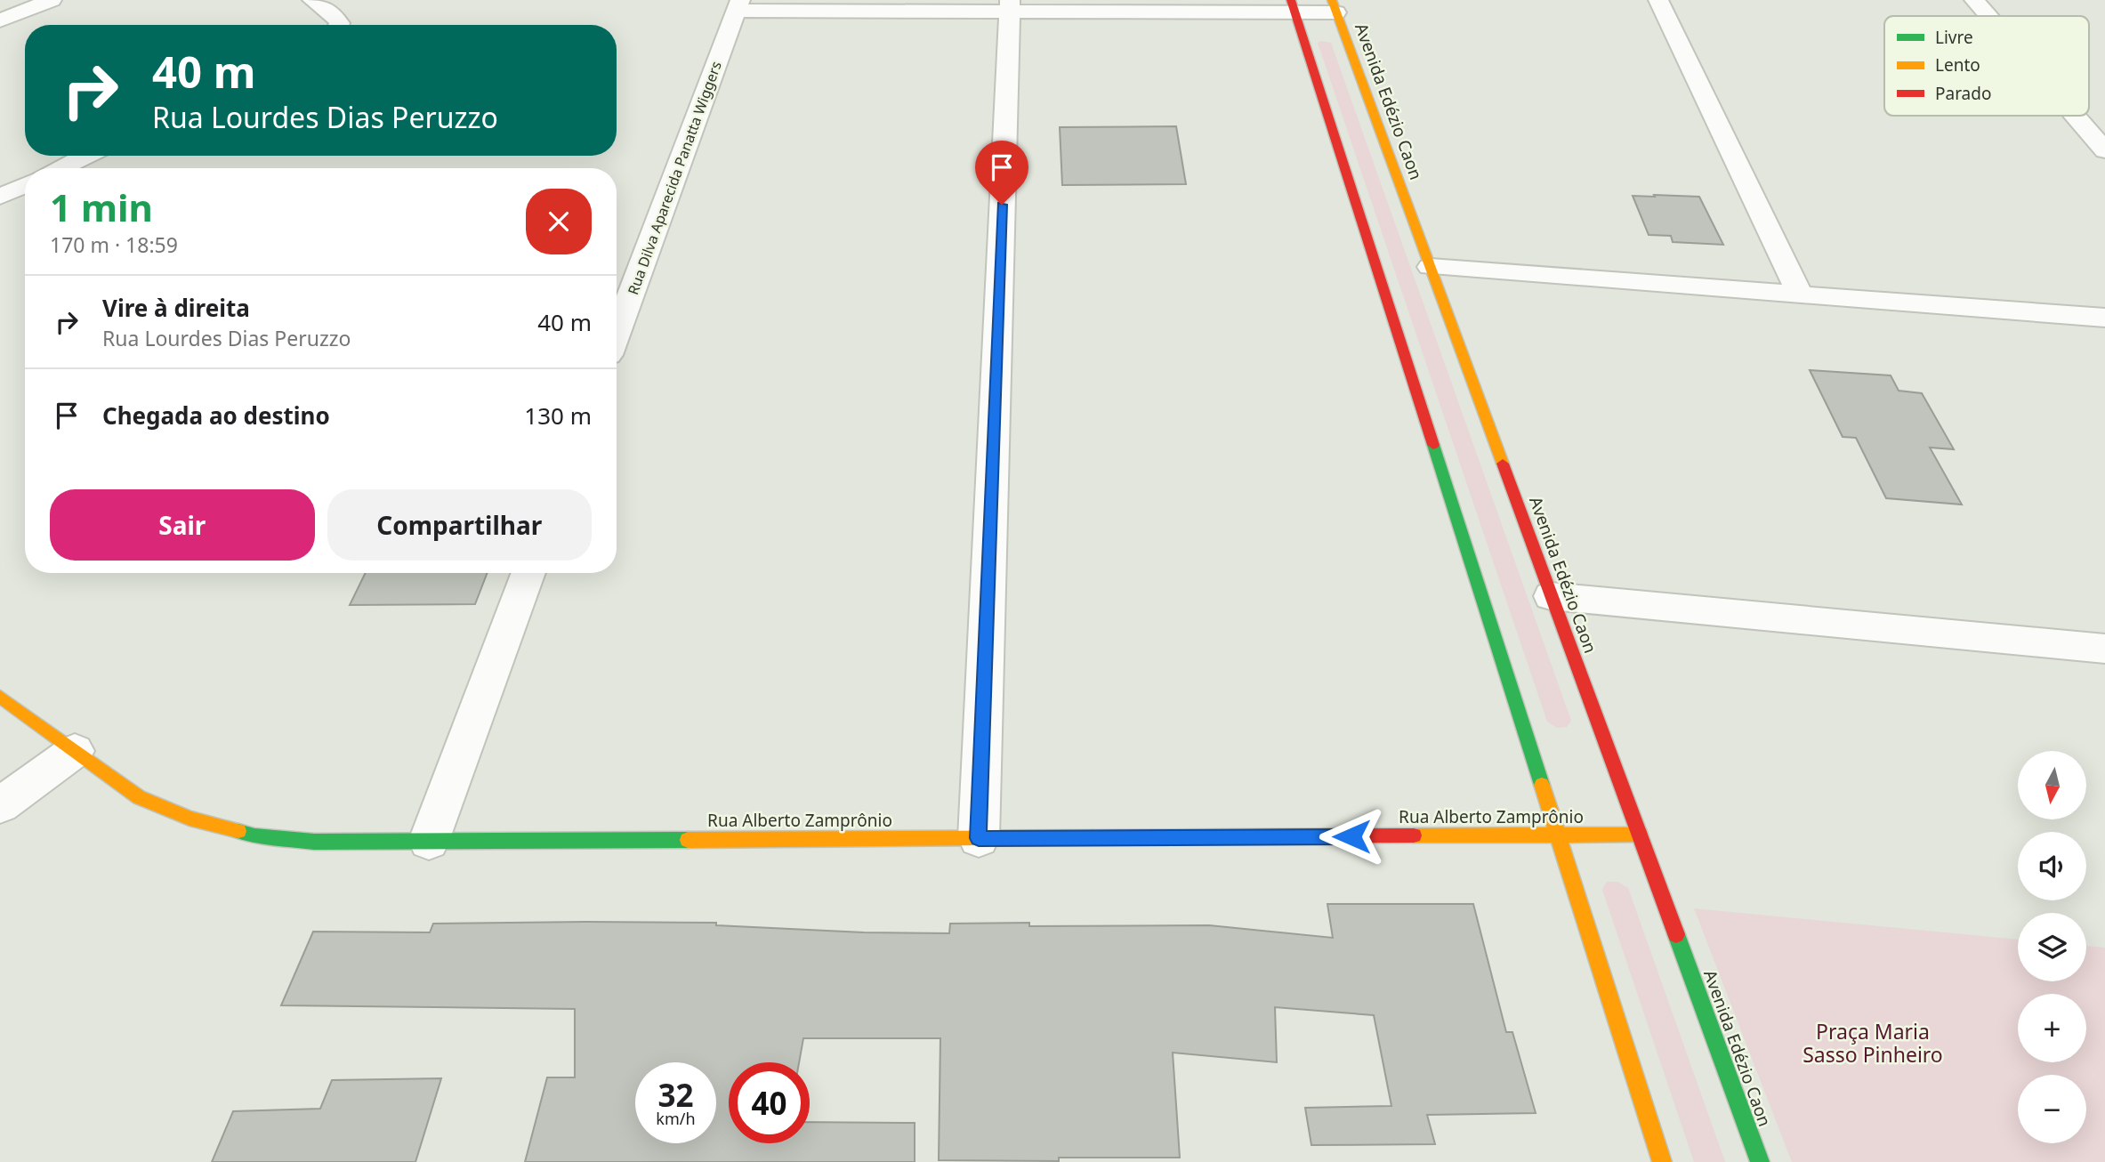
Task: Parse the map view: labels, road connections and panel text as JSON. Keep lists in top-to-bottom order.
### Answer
{
  "streets": {
    "main road": ["Avenida Edézio Caon", "Rua Alberto Zamprônio"],
    "street": ["Rua Dilva Aparecida Panatta Wiggers"]
  },
  "crossings": [
    ["Avenida Edézio Caon", "Rua Alberto Zamprônio"]
  ],
  "parks": ["Praça Maria Sasso Pinheiro"],
  "legend": ["Livre", "Lento", "Parado"],
  "north": "bottom",
  "page": {
    "turn": ["40 m", "Rua Lourdes Dias Peruzzo"],
    "heading": ["1 min", "170 m · 18:59"],
    "list": [
      {
        "name": "Vire à direita",
        "note": "Rua Lourdes Dias Peruzzo",
        "value": "40 m"
      },
      {
        "name": "Chegada ao destino",
        "value": "130 m"
      }
    ],
    "buttons": ["Sair", "Compartilhar"],
    "map_buttons": ["+", "−"],
    "speed": "32 km/h",
    "limit": "40"
  }
}
